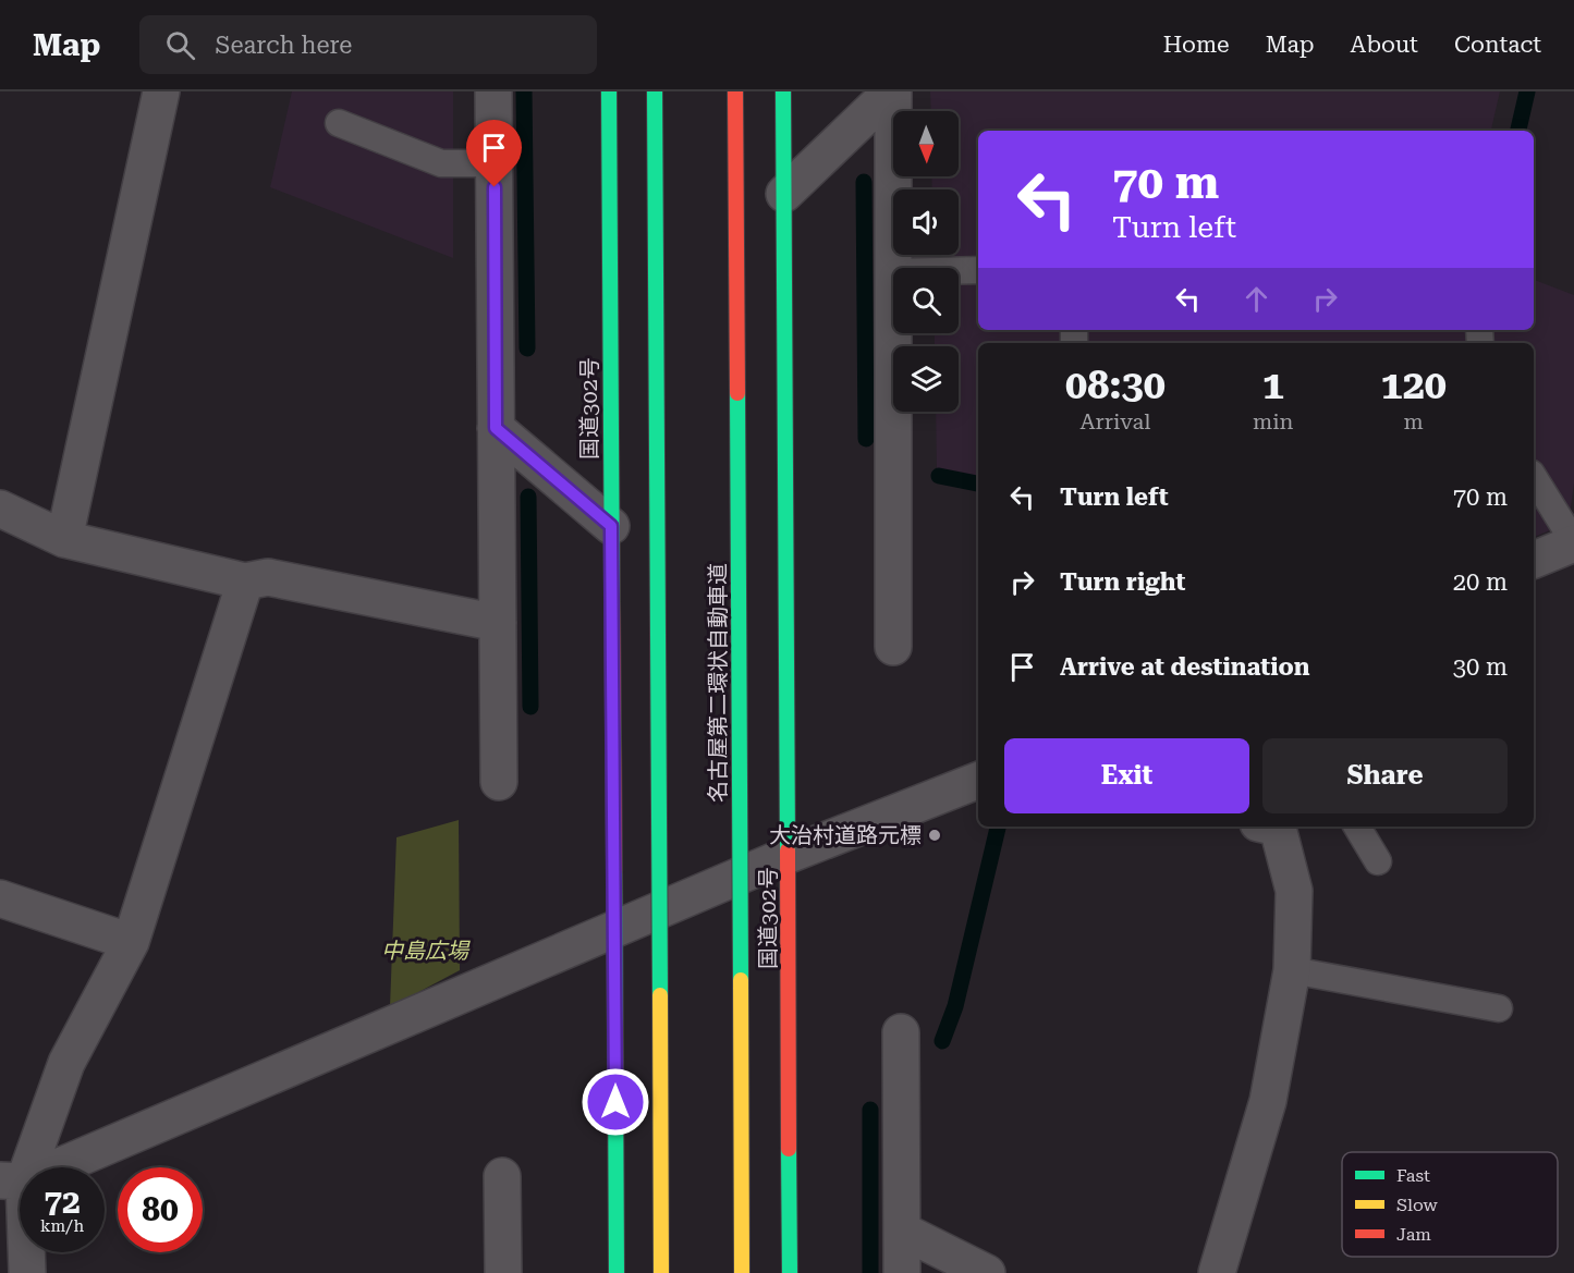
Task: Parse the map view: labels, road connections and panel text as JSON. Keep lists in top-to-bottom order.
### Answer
{
  "streets": {
    "highway": ["国道302号", "名古屋第二環状自動車道"]
  },
  "parks": ["中島広場"],
  "places": ["大治村道路元標"],
  "legend": ["Fast", "Slow", "Jam"],
  "north": "bottom",
  "page": {
    "header": "Map",
    "search": "Search here",
    "nav": [
      "Home",
      "Map",
      "About",
      "Contact"
    ],
    "turn": ["70 m", "Turn left"],
    "eta": [
      "08:30",
      "Arrival",
      "1",
      "min",
      "120",
      "m"
    ],
    "list": [
      {
        "name": "Turn left",
        "value": "70 m"
      },
      {
        "name": "Turn right",
        "value": "20 m"
      },
      {
        "name": "Arrive at destination",
        "value": "30 m"
      }
    ],
    "buttons": ["Exit", "Share"],
    "speed": "72 km/h",
    "limit": "80"
  }
}
